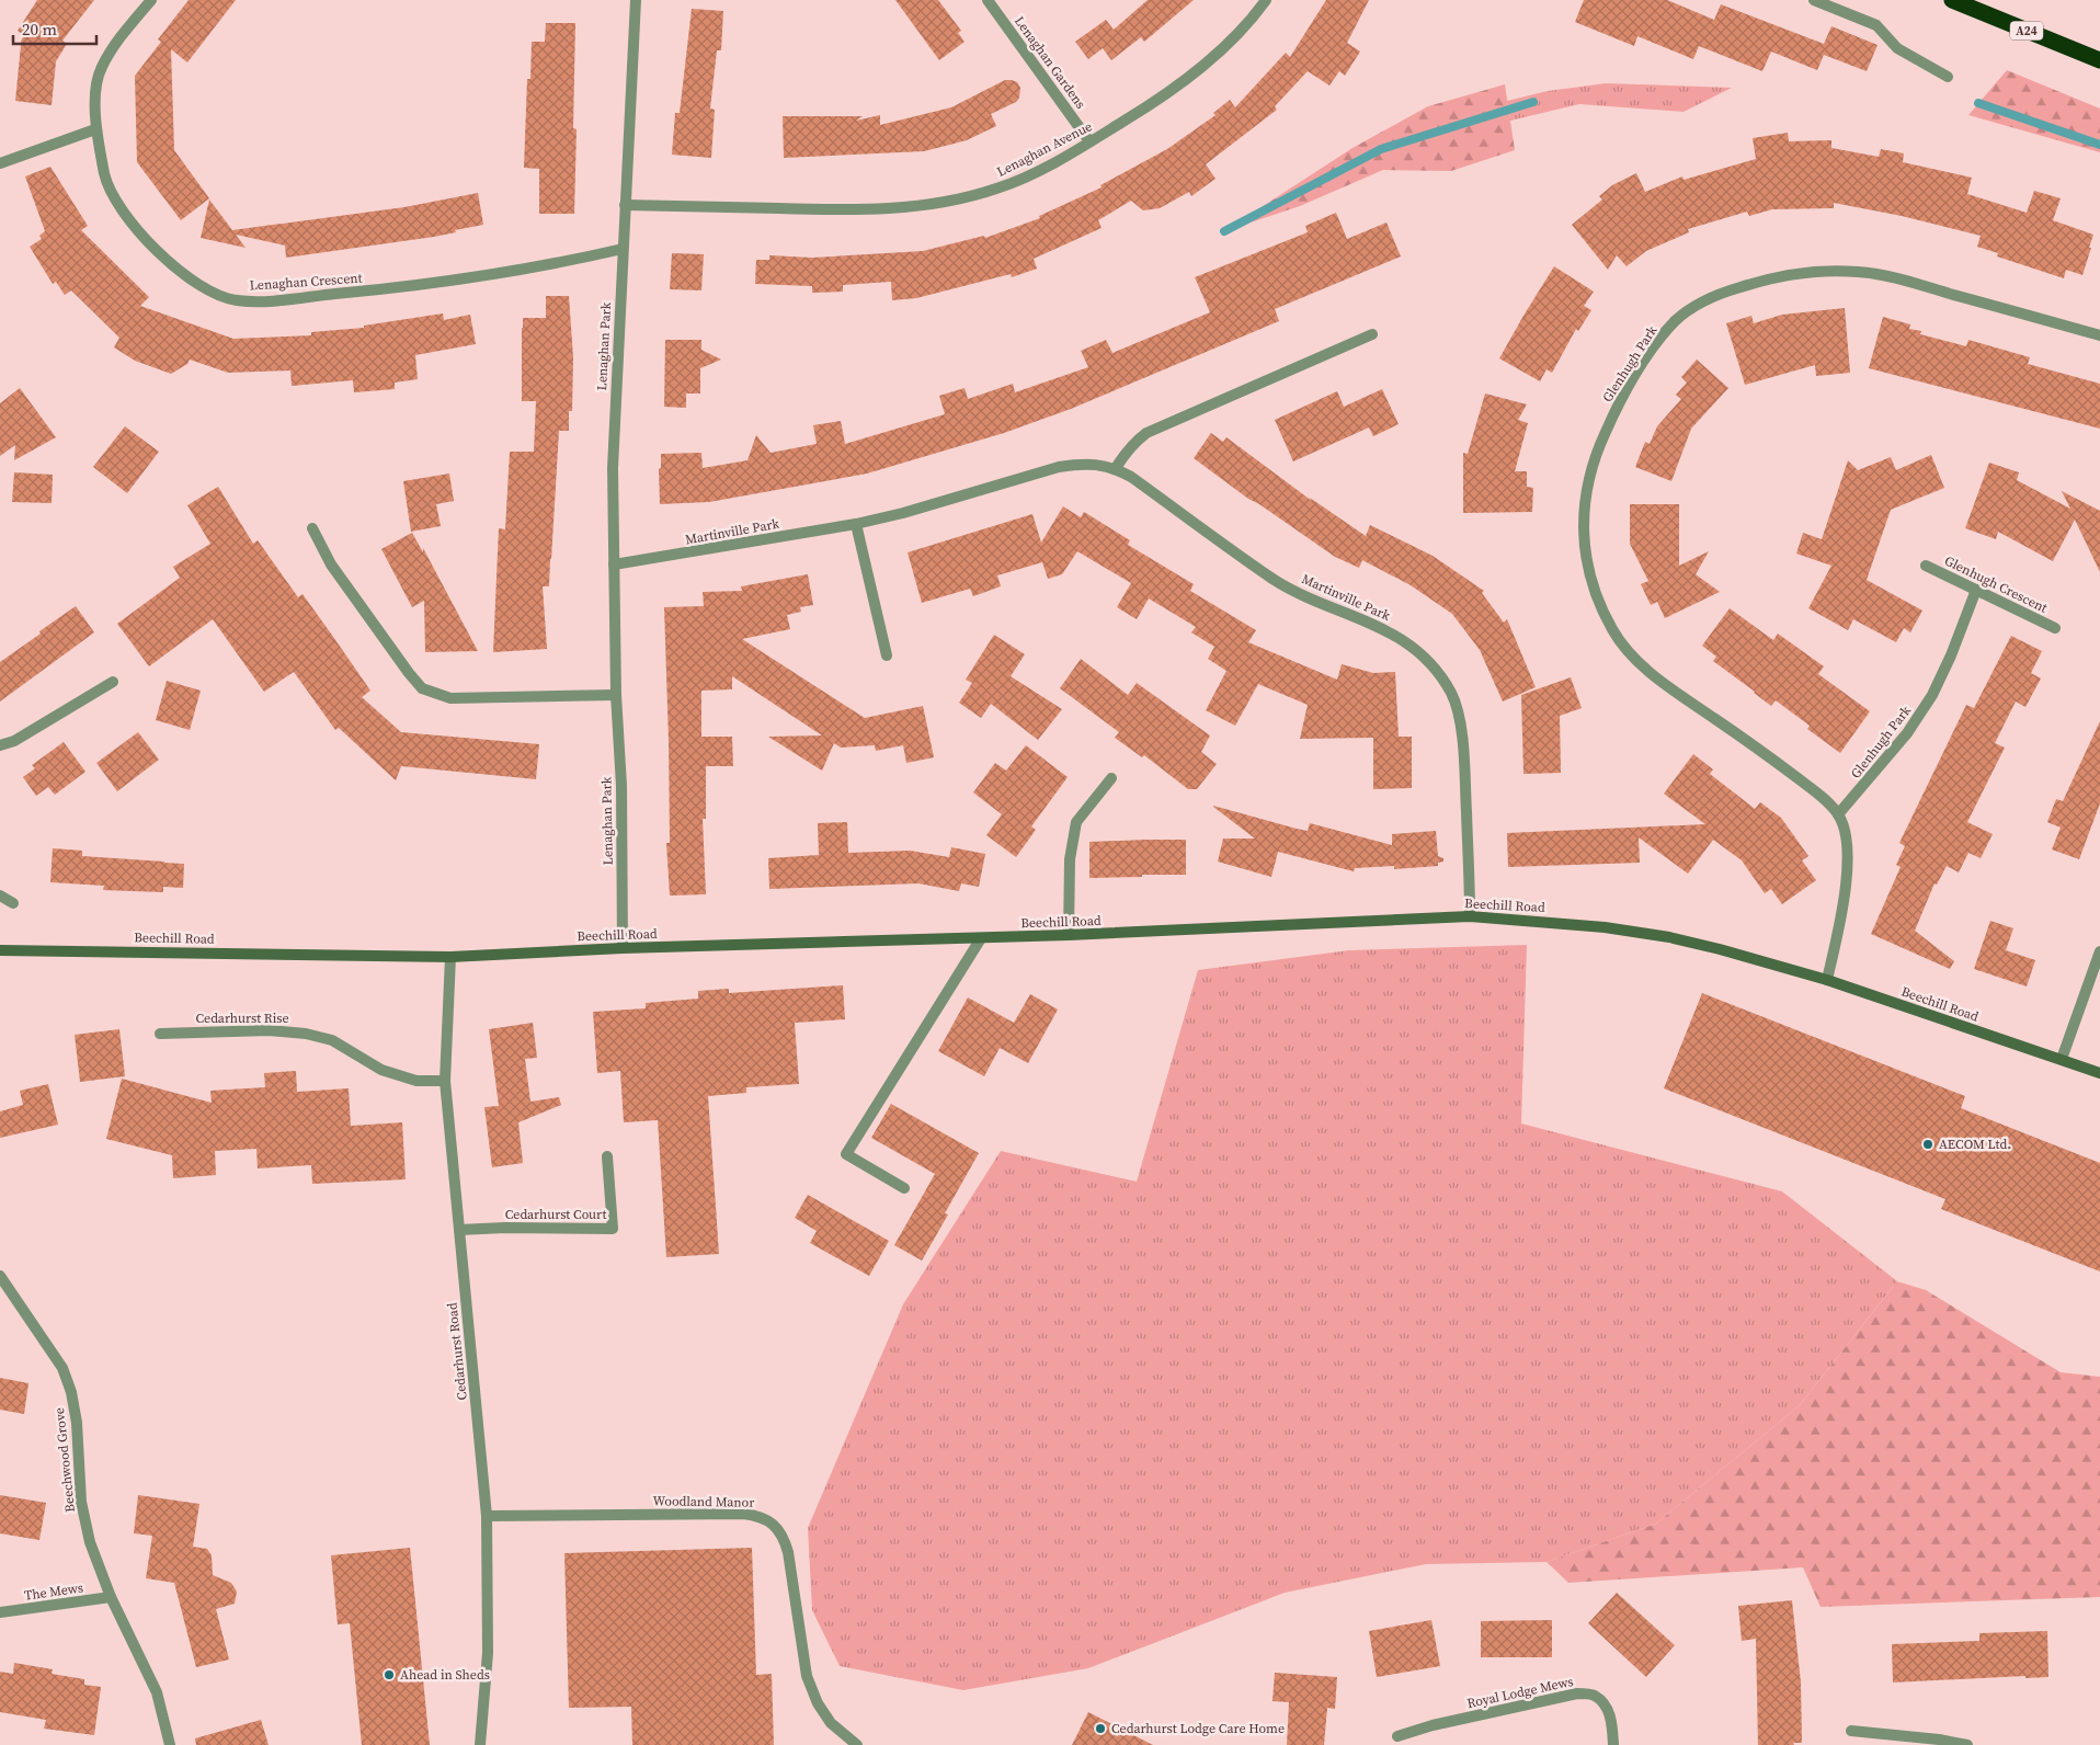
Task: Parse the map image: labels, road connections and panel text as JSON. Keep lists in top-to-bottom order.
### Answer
{
  "streets": {
    "highway": ["A24"],
    "street": [
      "Lenaghan Gardens",
      "Lenaghan Avenue",
      "Lenaghan Crescent",
      "Lenaghan Park",
      "Glenhugh Park",
      "Martinville Park",
      "Glenhugh Crescent",
      "Beechill Road",
      "Cedarhurst Rise",
      "Cedarhurst Court",
      "Cedarhurst Road",
      "Beechwood Grove",
      "Woodland Manor",
      "The Mews",
      "Royal Lodge Mews"
    ]
  },
  "crossings": [
    ["Lenaghan Gardens", "Lenaghan Avenue"],
    ["Lenaghan Avenue", "Lenaghan Park"],
    ["Lenaghan Crescent", "Lenaghan Park"],
    ["Lenaghan Park", "Martinville Park"],
    ["Lenaghan Park", "Beechill Road"],
    ["Glenhugh Park", "Glenhugh Crescent"],
    ["Glenhugh Park", "Beechill Road"],
    ["Martinville Park", "Beechill Road"],
    ["Beechill Road", "Cedarhurst Road"],
    ["Cedarhurst Rise", "Cedarhurst Road"],
    ["Cedarhurst Court", "Cedarhurst Road"],
    ["Cedarhurst Road", "Woodland Manor"],
    ["Beechwood Grove", "The Mews"]
  ],
  "places": ["AECOM Ltd.", "Ahead in Sheds", "Cedarhurst Lodge Care Home"],
  "scale_bar": "20 m"
}
